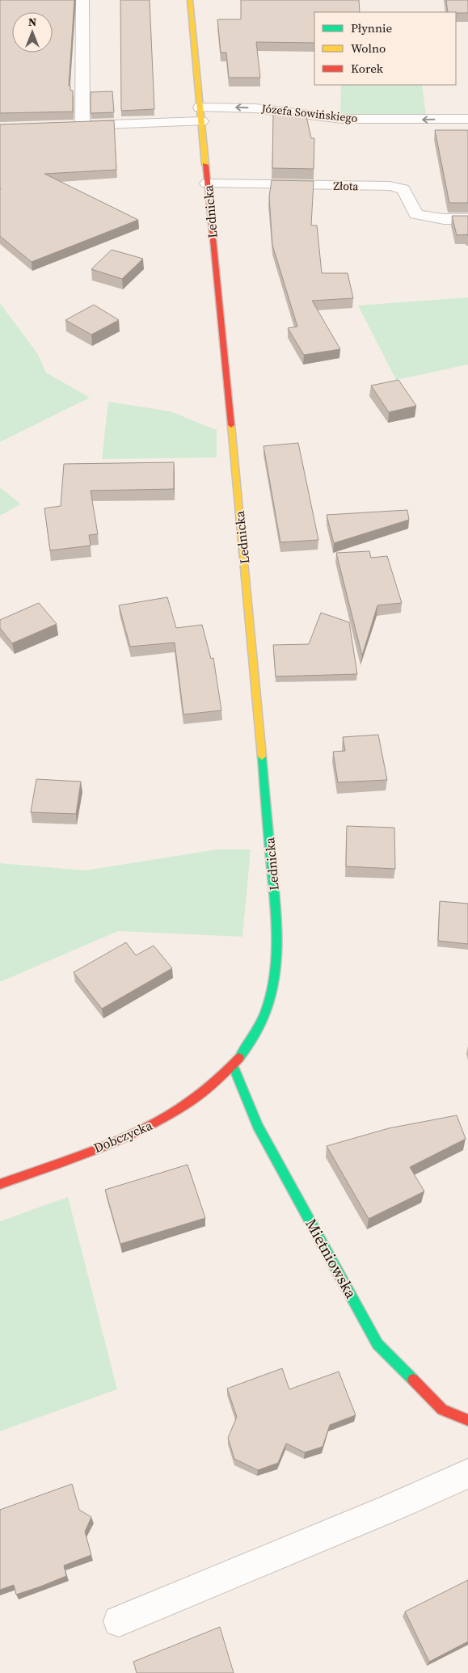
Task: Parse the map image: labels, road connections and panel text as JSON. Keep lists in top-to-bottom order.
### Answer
{
  "streets": {
    "main road": ["Lednicka", "Dobczycka", "Mietniowska"],
    "street": ["Józefa Sowińskiego", "Złota"]
  },
  "crossings": [
    ["Józefa Sowińskiego", "Lednicka"],
    ["Złota", "Lednicka"],
    ["Lednicka", "Dobczycka"],
    ["Lednicka", "Mietniowska"],
    ["Dobczycka", "Mietniowska"]
  ],
  "one_way": ["Józefa Sowińskiego"],
  "legend": ["Płynnie", "Wolno", "Korek"],
  "north": "top"
}
